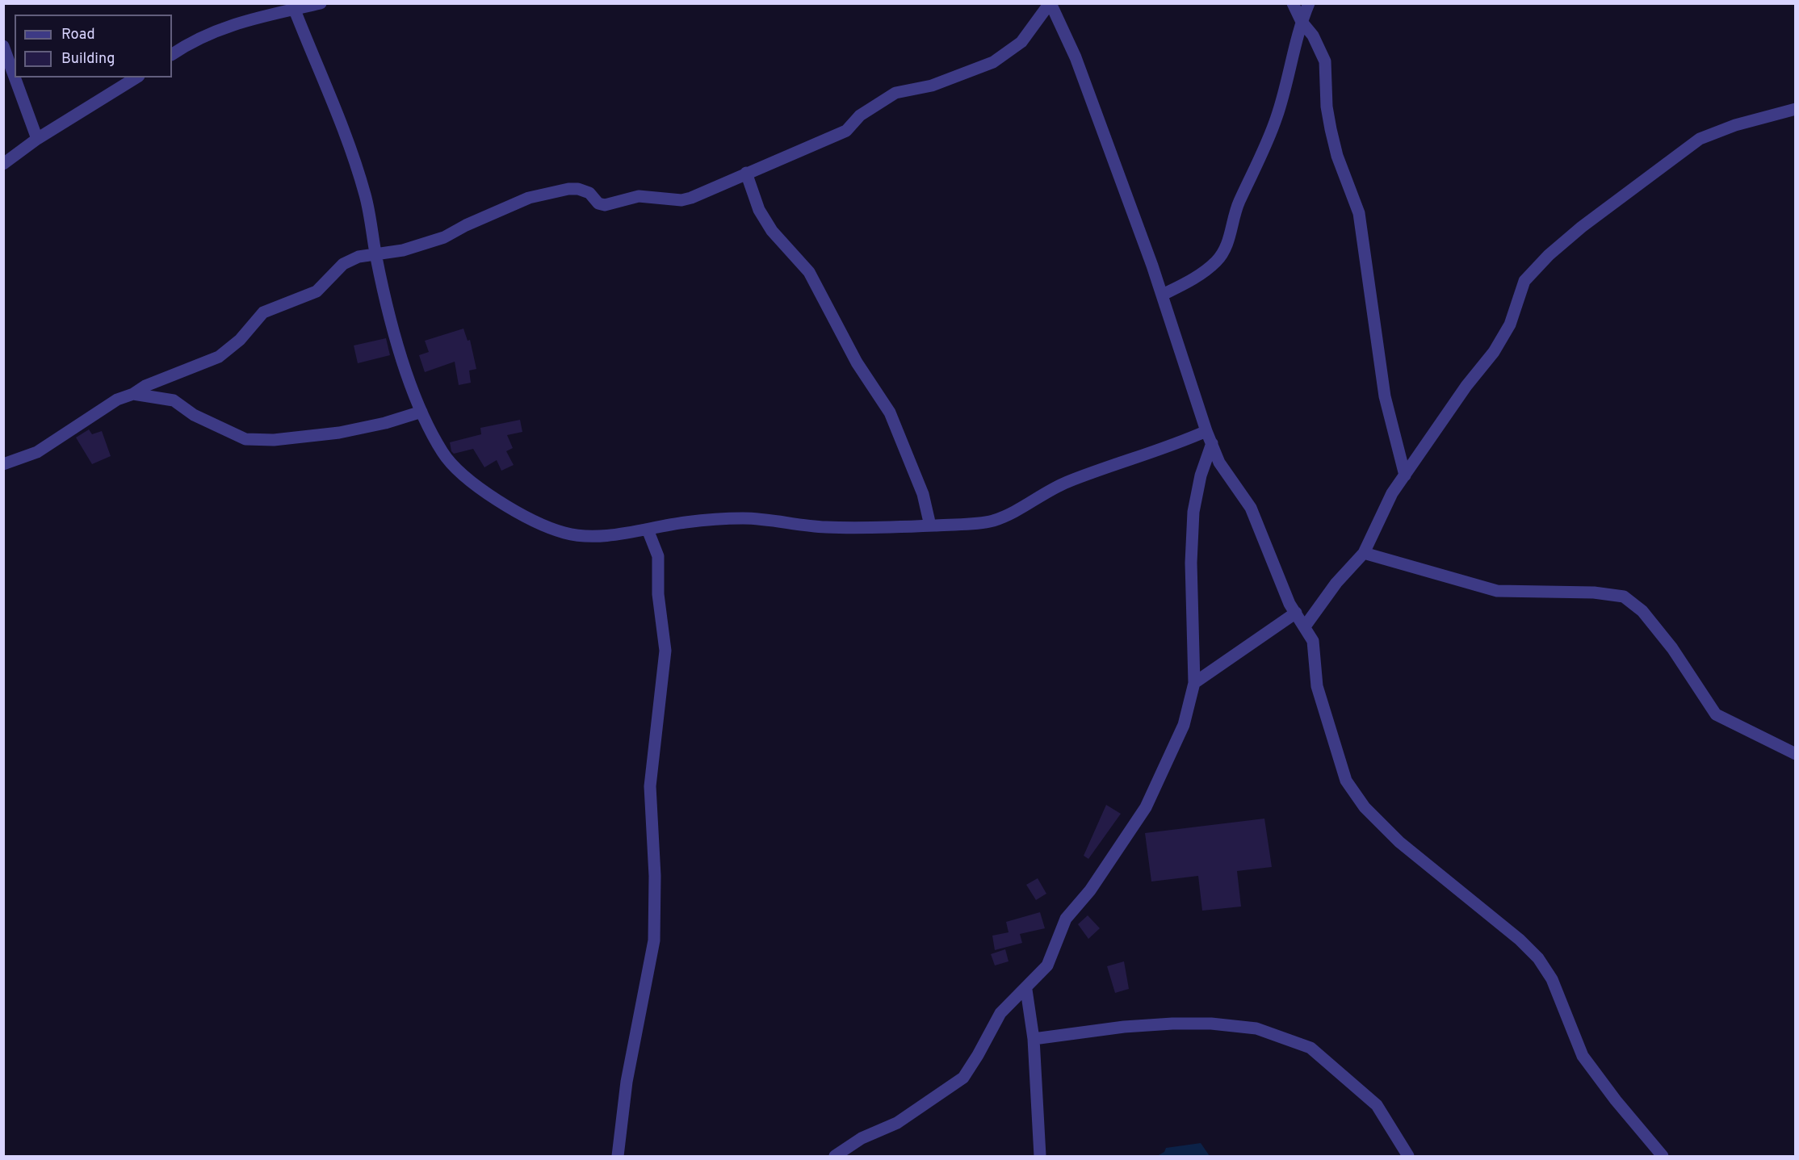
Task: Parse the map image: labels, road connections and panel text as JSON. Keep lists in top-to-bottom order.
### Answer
{
  "legend": ["Road", "Building"]
}
